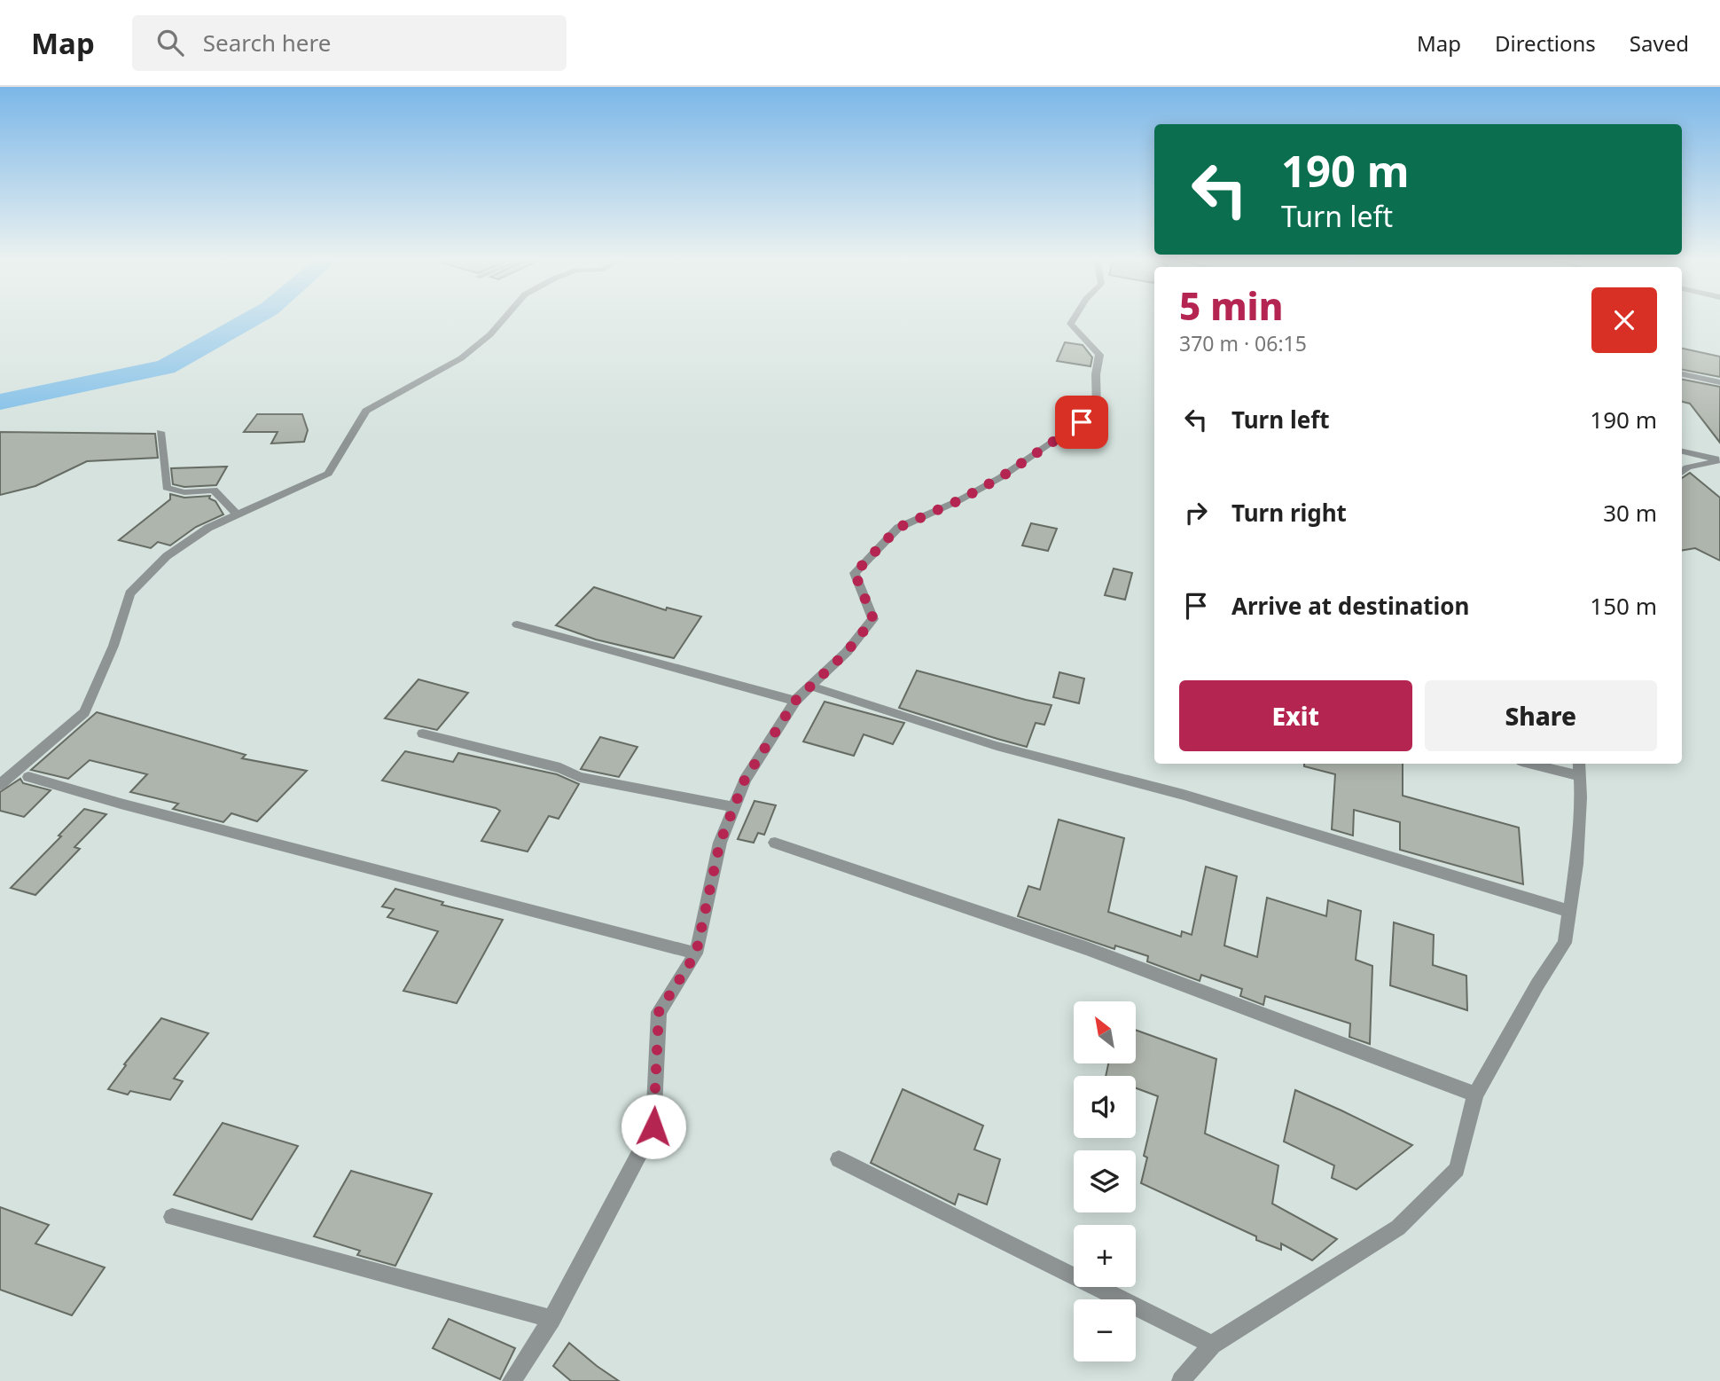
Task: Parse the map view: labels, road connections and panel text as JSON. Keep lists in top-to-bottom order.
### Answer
{
  "north": "top left",
  "page": {
    "header": "Map",
    "search": "Search here",
    "nav": ["Map", "Directions", "Saved"],
    "turn": ["190 m", "Turn left"],
    "heading": ["5 min", "370 m · 06:15"],
    "list": [
      {
        "name": "Turn left",
        "value": "190 m"
      },
      {
        "name": "Turn right",
        "value": "30 m"
      },
      {
        "name": "Arrive at destination",
        "value": "150 m"
      }
    ],
    "buttons": ["Exit", "Share"],
    "map_buttons": ["+", "−"]
  }
}
